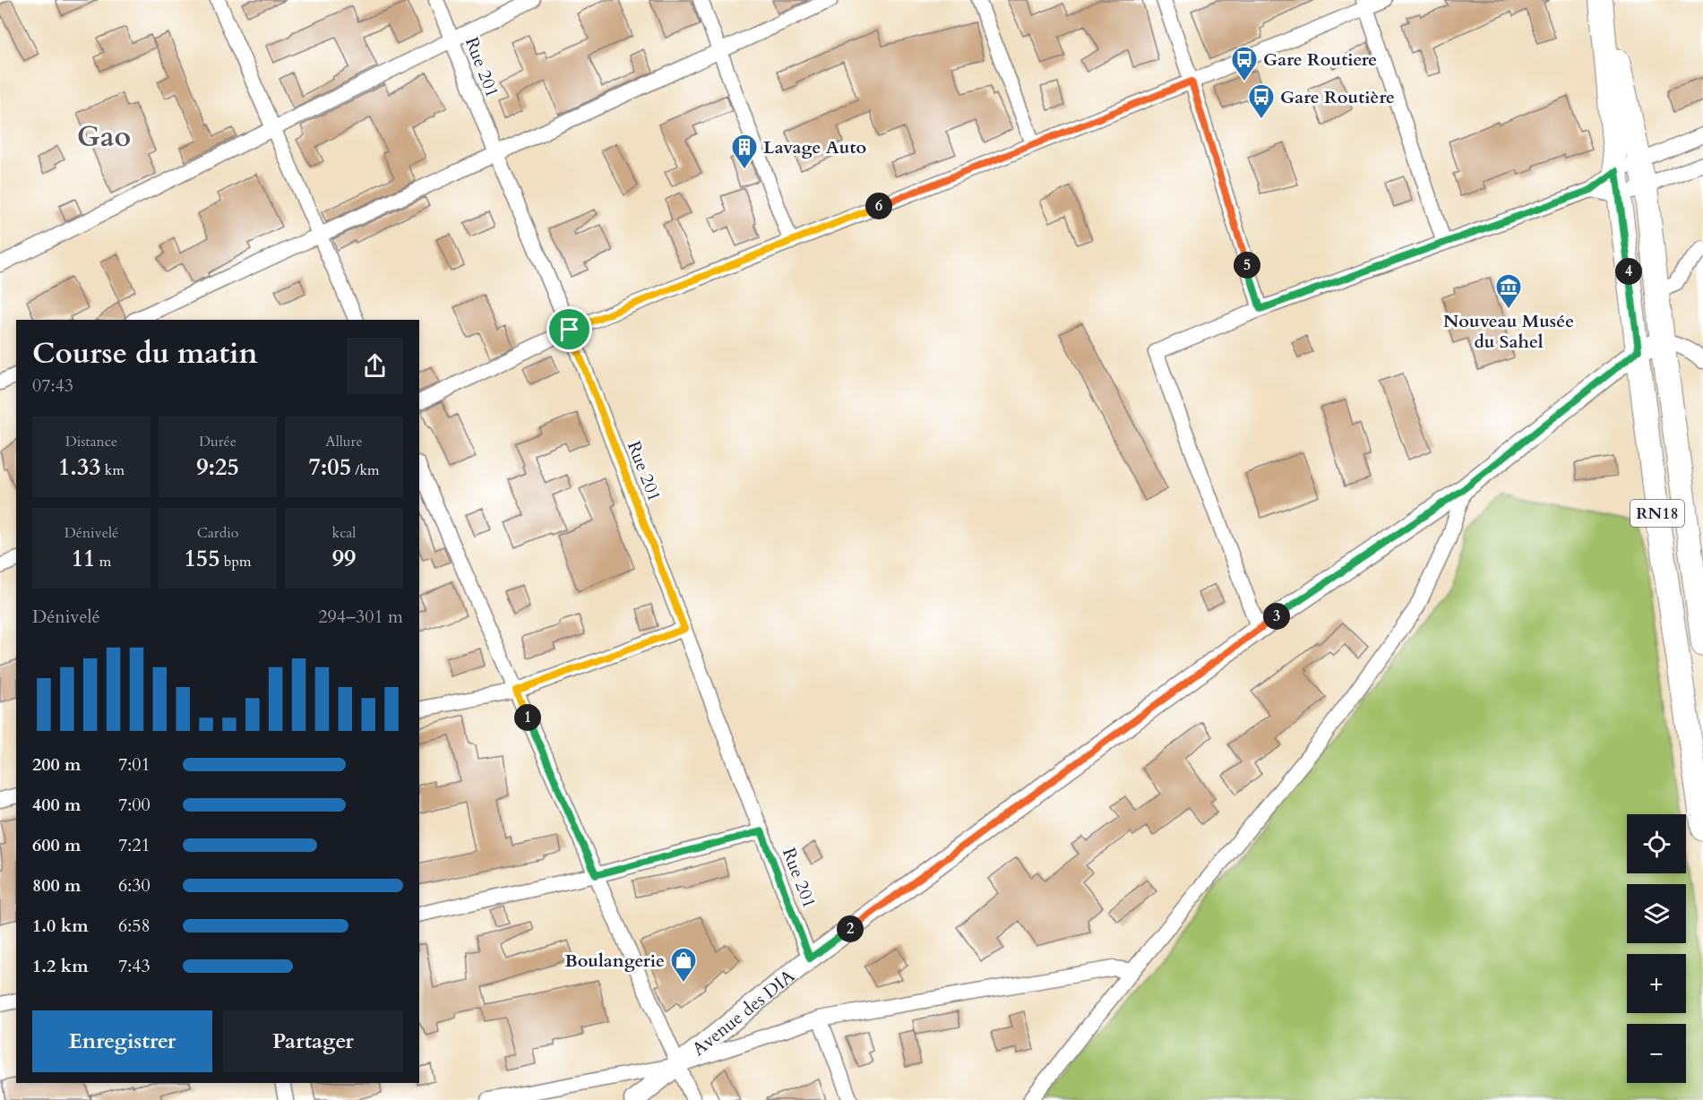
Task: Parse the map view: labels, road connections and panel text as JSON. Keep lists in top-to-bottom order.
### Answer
{
  "streets": {
    "main road": ["RN18"],
    "street": ["Rue 201", "Avenue des DIA"]
  },
  "crossings": [
    ["Rue 201", "Avenue des DIA"],
    ["RN18", "Avenue des DIA"]
  ],
  "districts": ["Gao"],
  "places": {
    "bus stop": ["Gare Routiere", "Gare Routière"],
    "building": ["Lavage Auto"],
    "museum": ["Nouveau Musée du Sahel"],
    "shop": ["Boulangerie"]
  },
  "page": {
    "pins": [
      "6",
      "5",
      "4",
      "3",
      "1",
      "2"
    ],
    "heading": ["Course du matin", "07:43"],
    "stats": [
      ["Distance", "1.33 km"],
      ["Durée", "9:25"],
      ["Allure", "7:05 /km"],
      ["Dénivelé", "11 m"],
      ["Cardio", "155 bpm"],
      ["kcal", "99"]
    ],
    "chart": ["Dénivelé", "294–301 m"],
    "list": [
      {
        "name": "200 m",
        "note": "7:01"
      },
      {
        "name": "400 m",
        "note": "7:00"
      },
      {
        "name": "600 m",
        "note": "7:21"
      },
      {
        "name": "800 m",
        "note": "6:30"
      },
      {
        "name": "1.0 km",
        "note": "6:58"
      },
      {
        "name": "1.2 km",
        "note": "7:43"
      }
    ],
    "map_buttons": ["+", "−"],
    "buttons": ["Enregistrer", "Partager"]
  }
}
